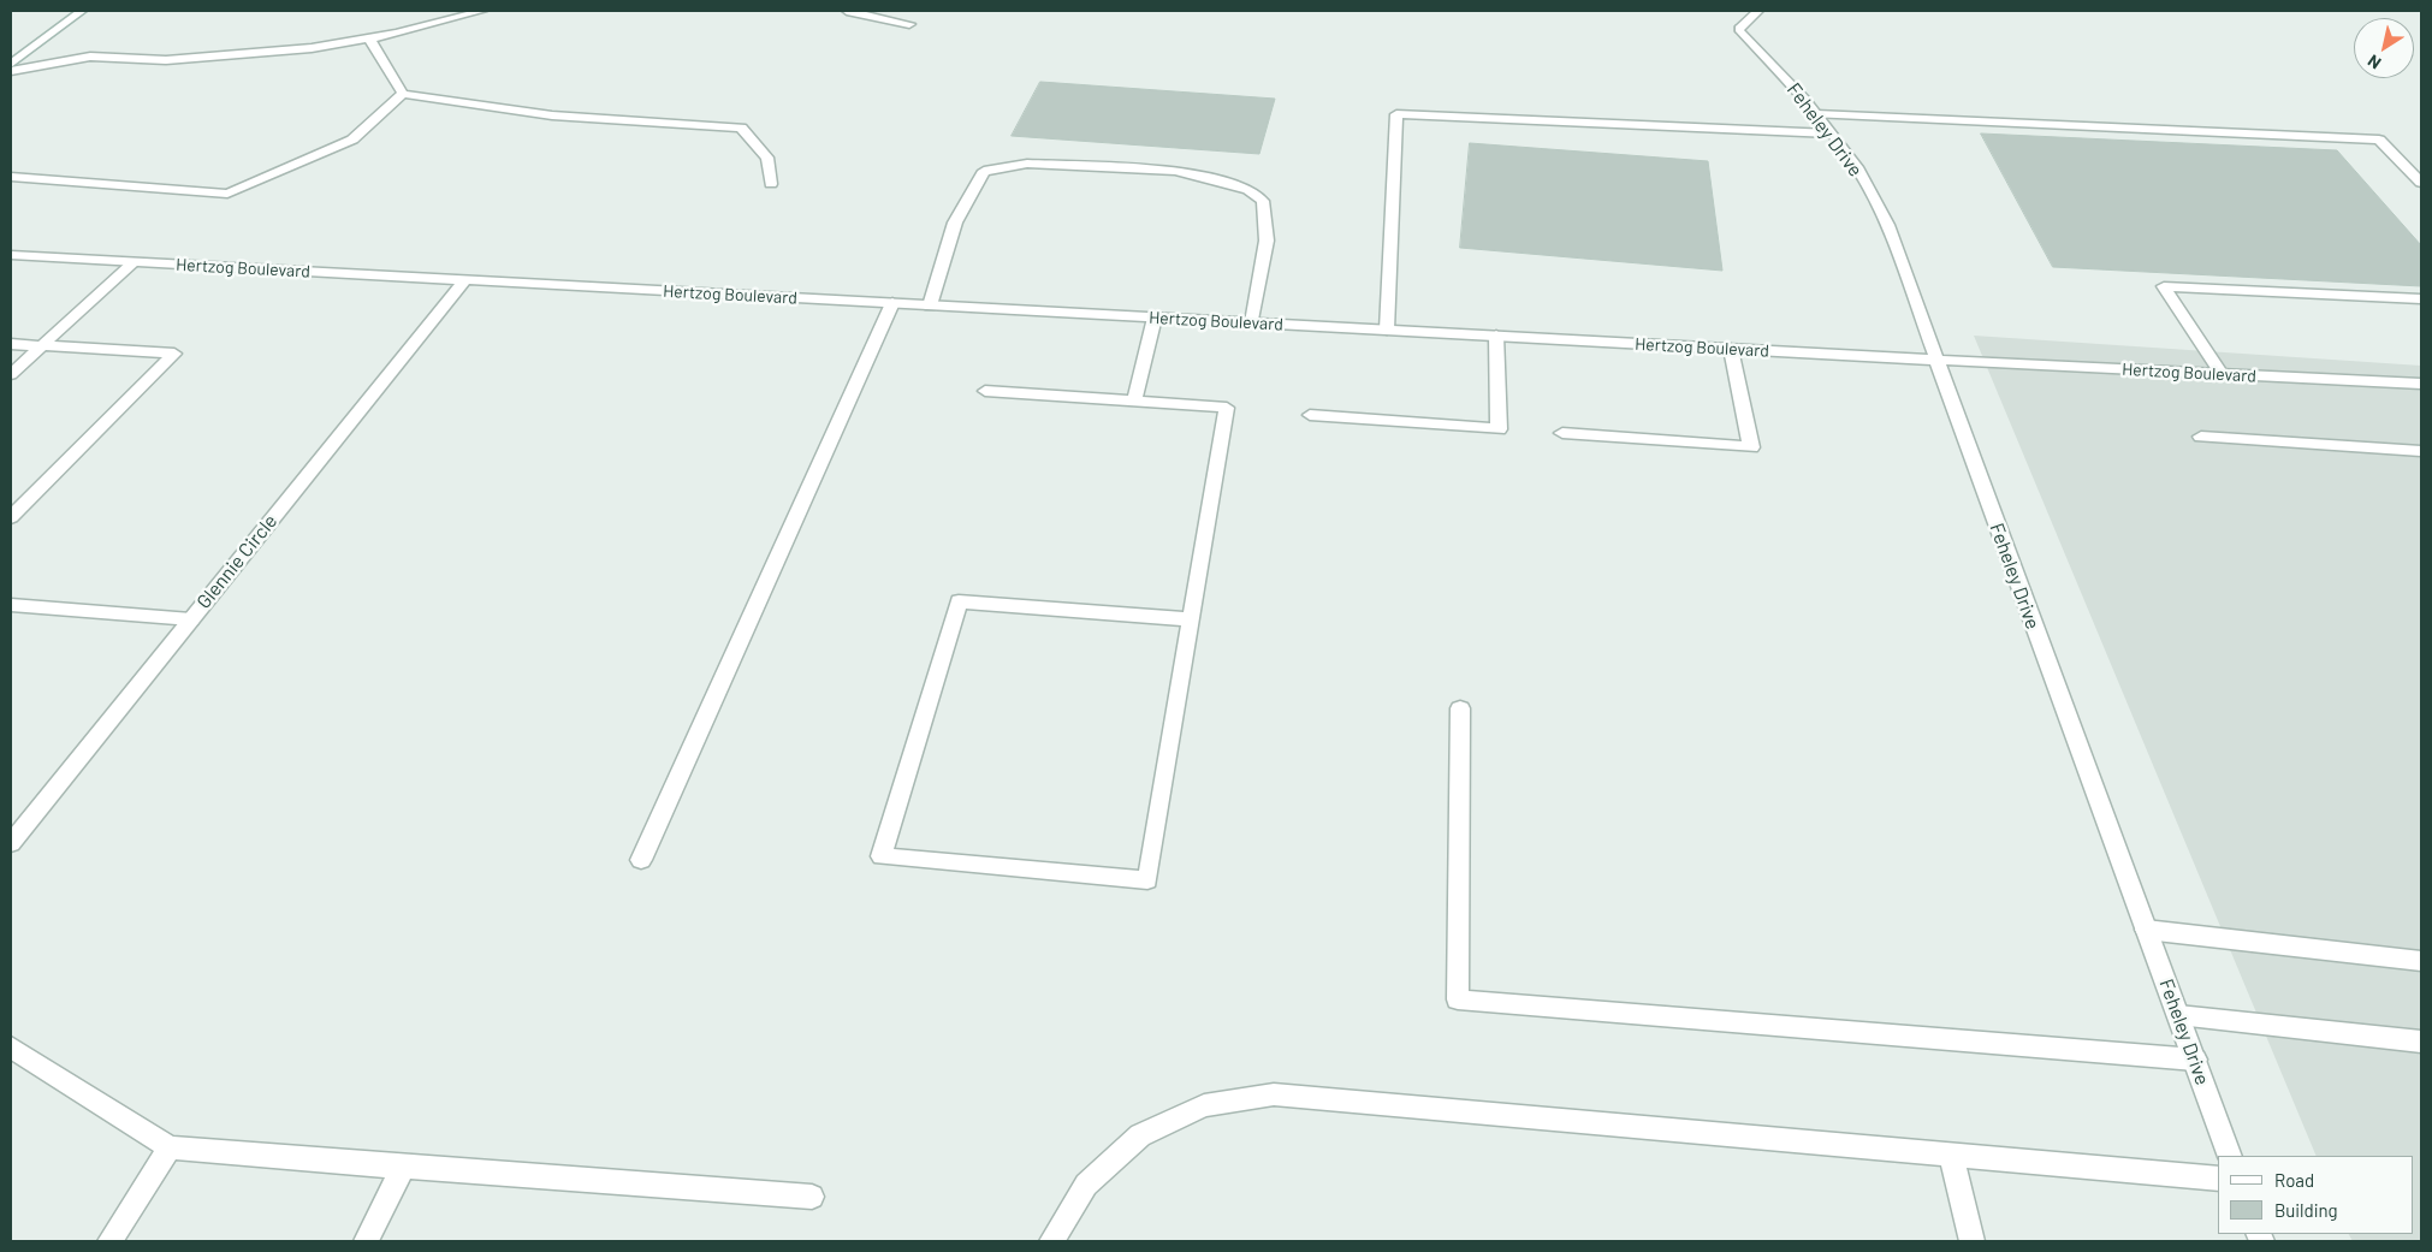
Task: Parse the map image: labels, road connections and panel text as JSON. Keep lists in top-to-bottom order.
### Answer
{
  "streets": {
    "street": ["Feheley Drive", "Hertzog Boulevard", "Glennie Circle"]
  },
  "crossings": [
    ["Feheley Drive", "Hertzog Boulevard"],
    ["Hertzog Boulevard", "Glennie Circle"]
  ],
  "legend": ["Road", "Building"],
  "north": "bottom left"
}
